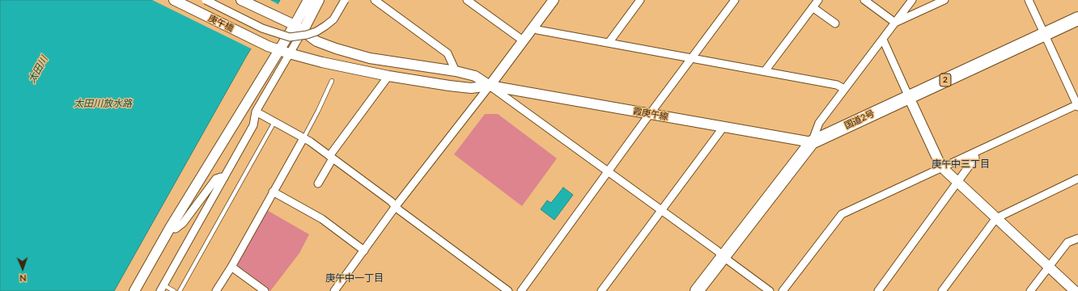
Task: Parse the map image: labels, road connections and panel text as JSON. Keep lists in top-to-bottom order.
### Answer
{
  "streets": {
    "highway": ["2", "国道2号"],
    "street": ["庚午橋", "霞庚午線"]
  },
  "crossings": [
    ["庚午橋", "霞庚午線"],
    ["霞庚午線", "国道2号"]
  ],
  "districts": ["庚午中三丁目", "庚午中一丁目"],
  "water": ["太田川", "太田川放水路"],
  "north": "bottom"
}
